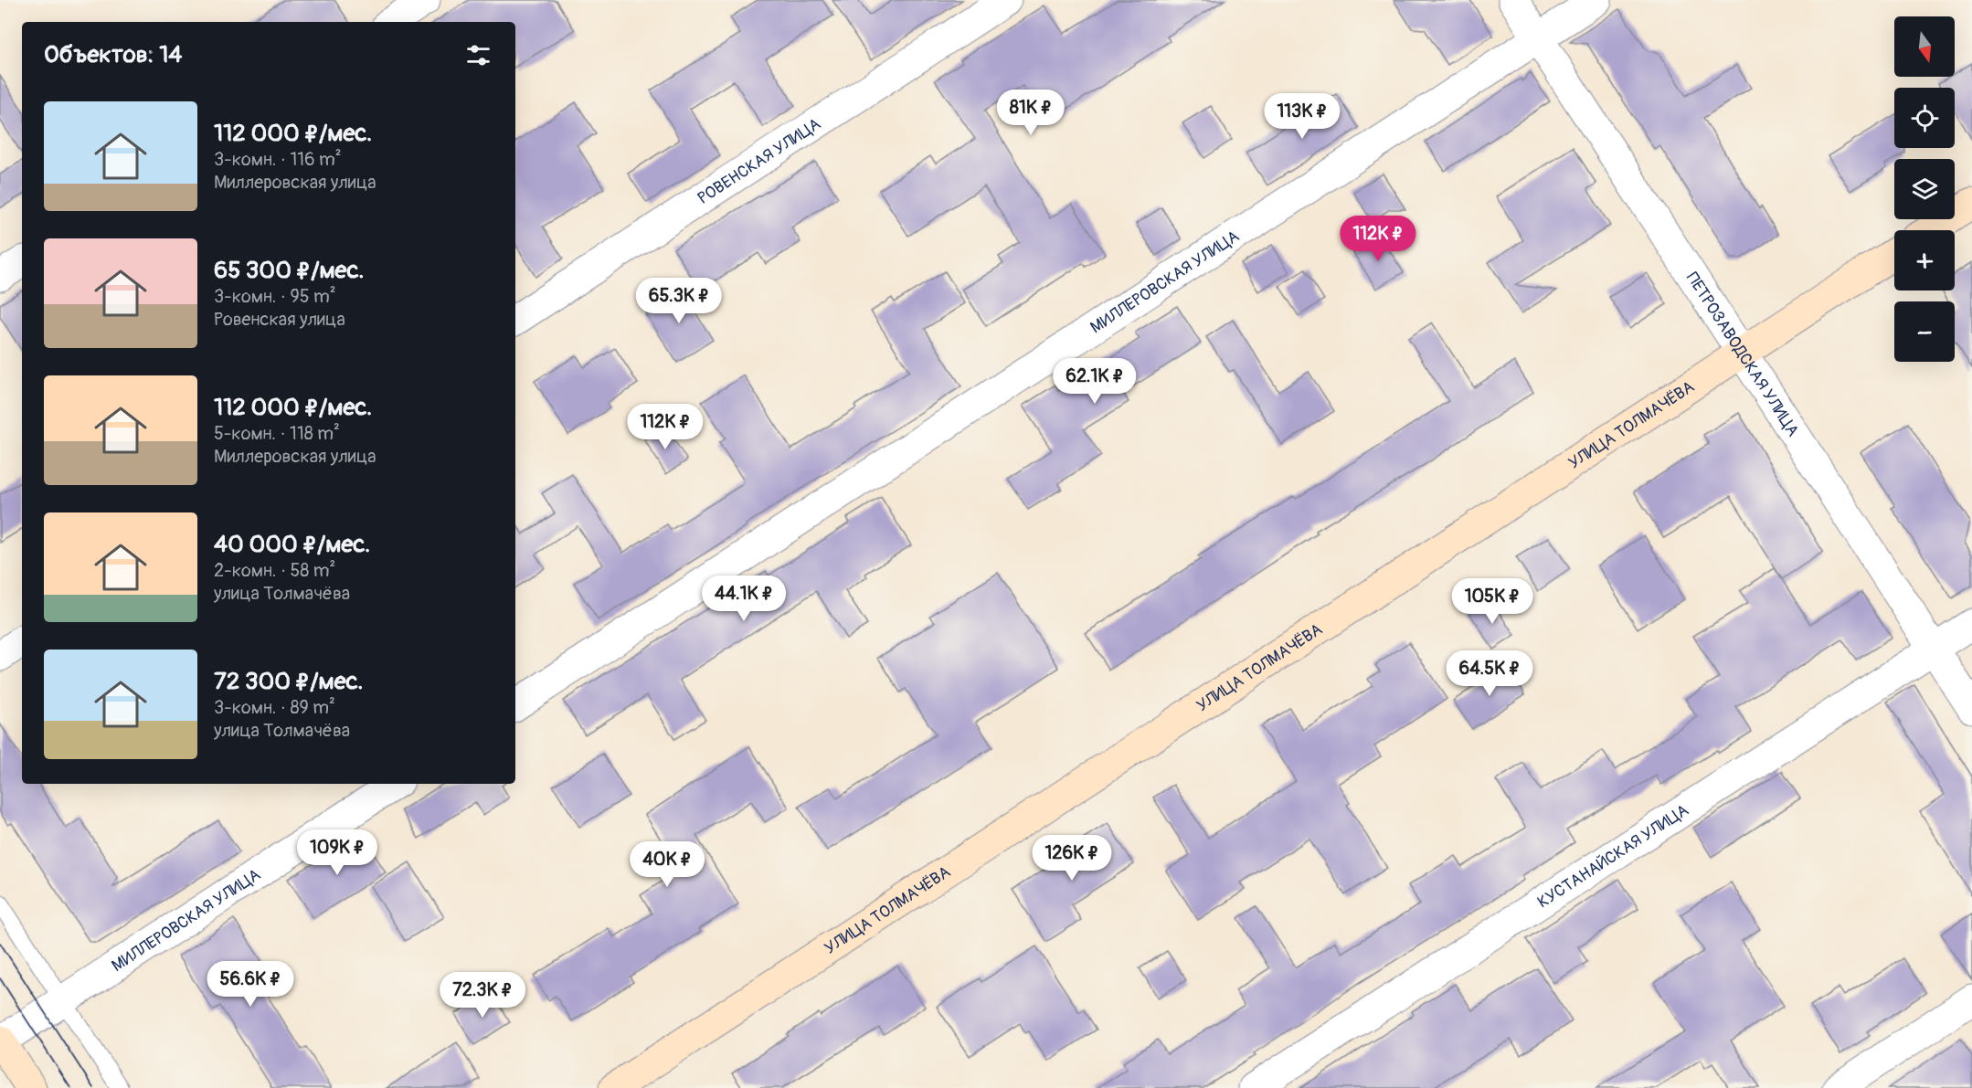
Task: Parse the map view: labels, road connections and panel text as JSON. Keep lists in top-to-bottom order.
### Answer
{
  "streets": {
    "street": [
      "РОВЕНСКАЯ УЛИЦА",
      "МИЛЛЕРОВСКАЯ УЛИЦА",
      "ПЕТРОЗАВОДСКАЯ УЛИЦА",
      "УЛИЦА ТОЛМАЧЁВА",
      "КУСТАНАЙСКАЯ УЛИЦА"
    ]
  },
  "crossings": [
    ["МИЛЛЕРОВСКАЯ УЛИЦА", "ПЕТРОЗАВОДСКАЯ УЛИЦА"],
    ["ПЕТРОЗАВОДСКАЯ УЛИЦА", "УЛИЦА ТОЛМАЧЁВА"],
    ["ПЕТРОЗАВОДСКАЯ УЛИЦА", "КУСТАНАЙСКАЯ УЛИЦА"]
  ],
  "north": "bottom",
  "page": {
    "map_buttons": ["+", "−"],
    "heading": "Объектов: 14",
    "list": [
      {
        "name": "112 000 ₽/мес.",
        "note": "3-комн. · 116 m² · Миллеровская улица"
      },
      {
        "name": "65 300 ₽/мес.",
        "note": "3-комн. · 95 m² · Ровенская улица"
      },
      {
        "name": "112 000 ₽/мес.",
        "note": "5-комн. · 118 m² · Миллеровская улица"
      },
      {
        "name": "40 000 ₽/мес.",
        "note": "2-комн. · 58 m² · улица Толмачёва"
      },
      {
        "name": "72 300 ₽/мес.",
        "note": "3-комн. · 89 m² · улица Толмачёва"
      }
    ],
    "price": [
      "81K ₽",
      "113K ₽",
      "112K ₽",
      "65.3K ₽",
      "62.1K ₽",
      "112K ₽",
      "44.1K ₽",
      "105K ₽",
      "64.5K ₽",
      "109K ₽",
      "126K ₽",
      "40K ₽",
      "56.6K ₽",
      "72.3K ₽"
    ]
  }
}
